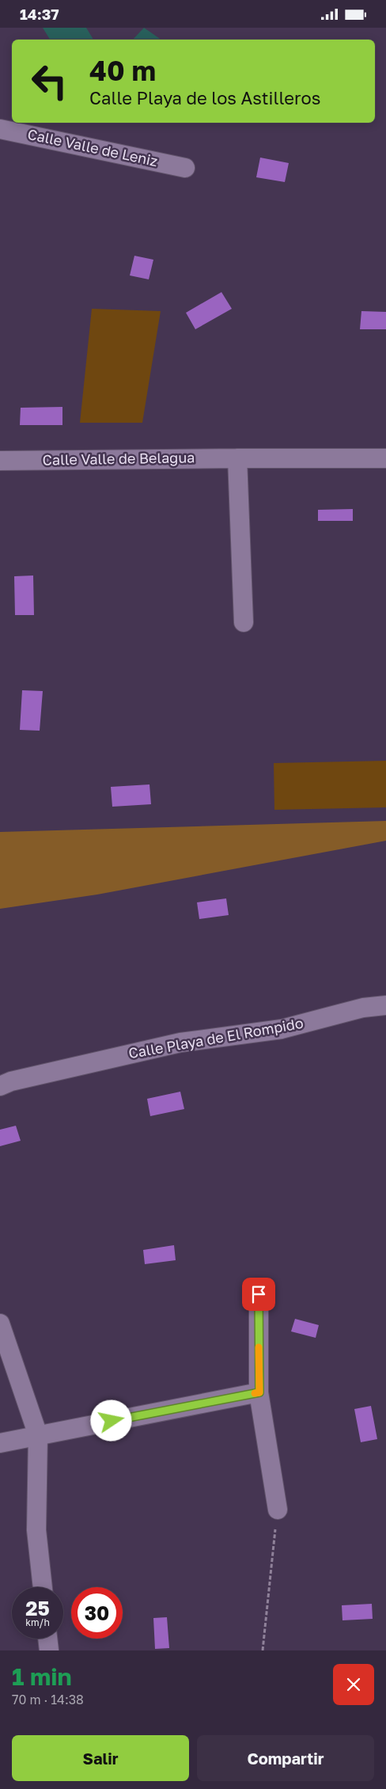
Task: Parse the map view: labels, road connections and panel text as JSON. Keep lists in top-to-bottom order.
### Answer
{
  "streets": {
    "street": ["Calle Valle de Leniz", "Calle Valle de Belagua", "Calle Playa de El Rompido"]
  },
  "page": {
    "status": "14:37",
    "turn": ["40 m", "Calle Playa de los Astilleros"],
    "speed": "25 km/h",
    "limit": "30",
    "heading": ["1 min", "70 m · 14:38"],
    "buttons": ["Salir", "Compartir"]
  }
}
